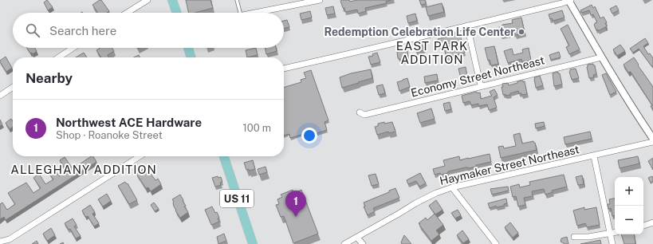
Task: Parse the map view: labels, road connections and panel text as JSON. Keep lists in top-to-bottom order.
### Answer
{
  "streets": {
    "main road": ["US 11"],
    "street": ["Economy Street Northeast", "Haymaker Street Northeast"]
  },
  "districts": ["EAST PARK ADDITION", "ALLEGHANY ADDITION"],
  "places": ["Redemption Celebration Life Center"],
  "page": {
    "search": "Search here",
    "heading": "Nearby",
    "list": [
      {
        "mark": "1",
        "name": "Northwest ACE Hardware",
        "note": "Shop · Roanoke Street",
        "value": "100 m"
      }
    ],
    "map_buttons": ["+", "−"],
    "pins": "1"
  }
}
